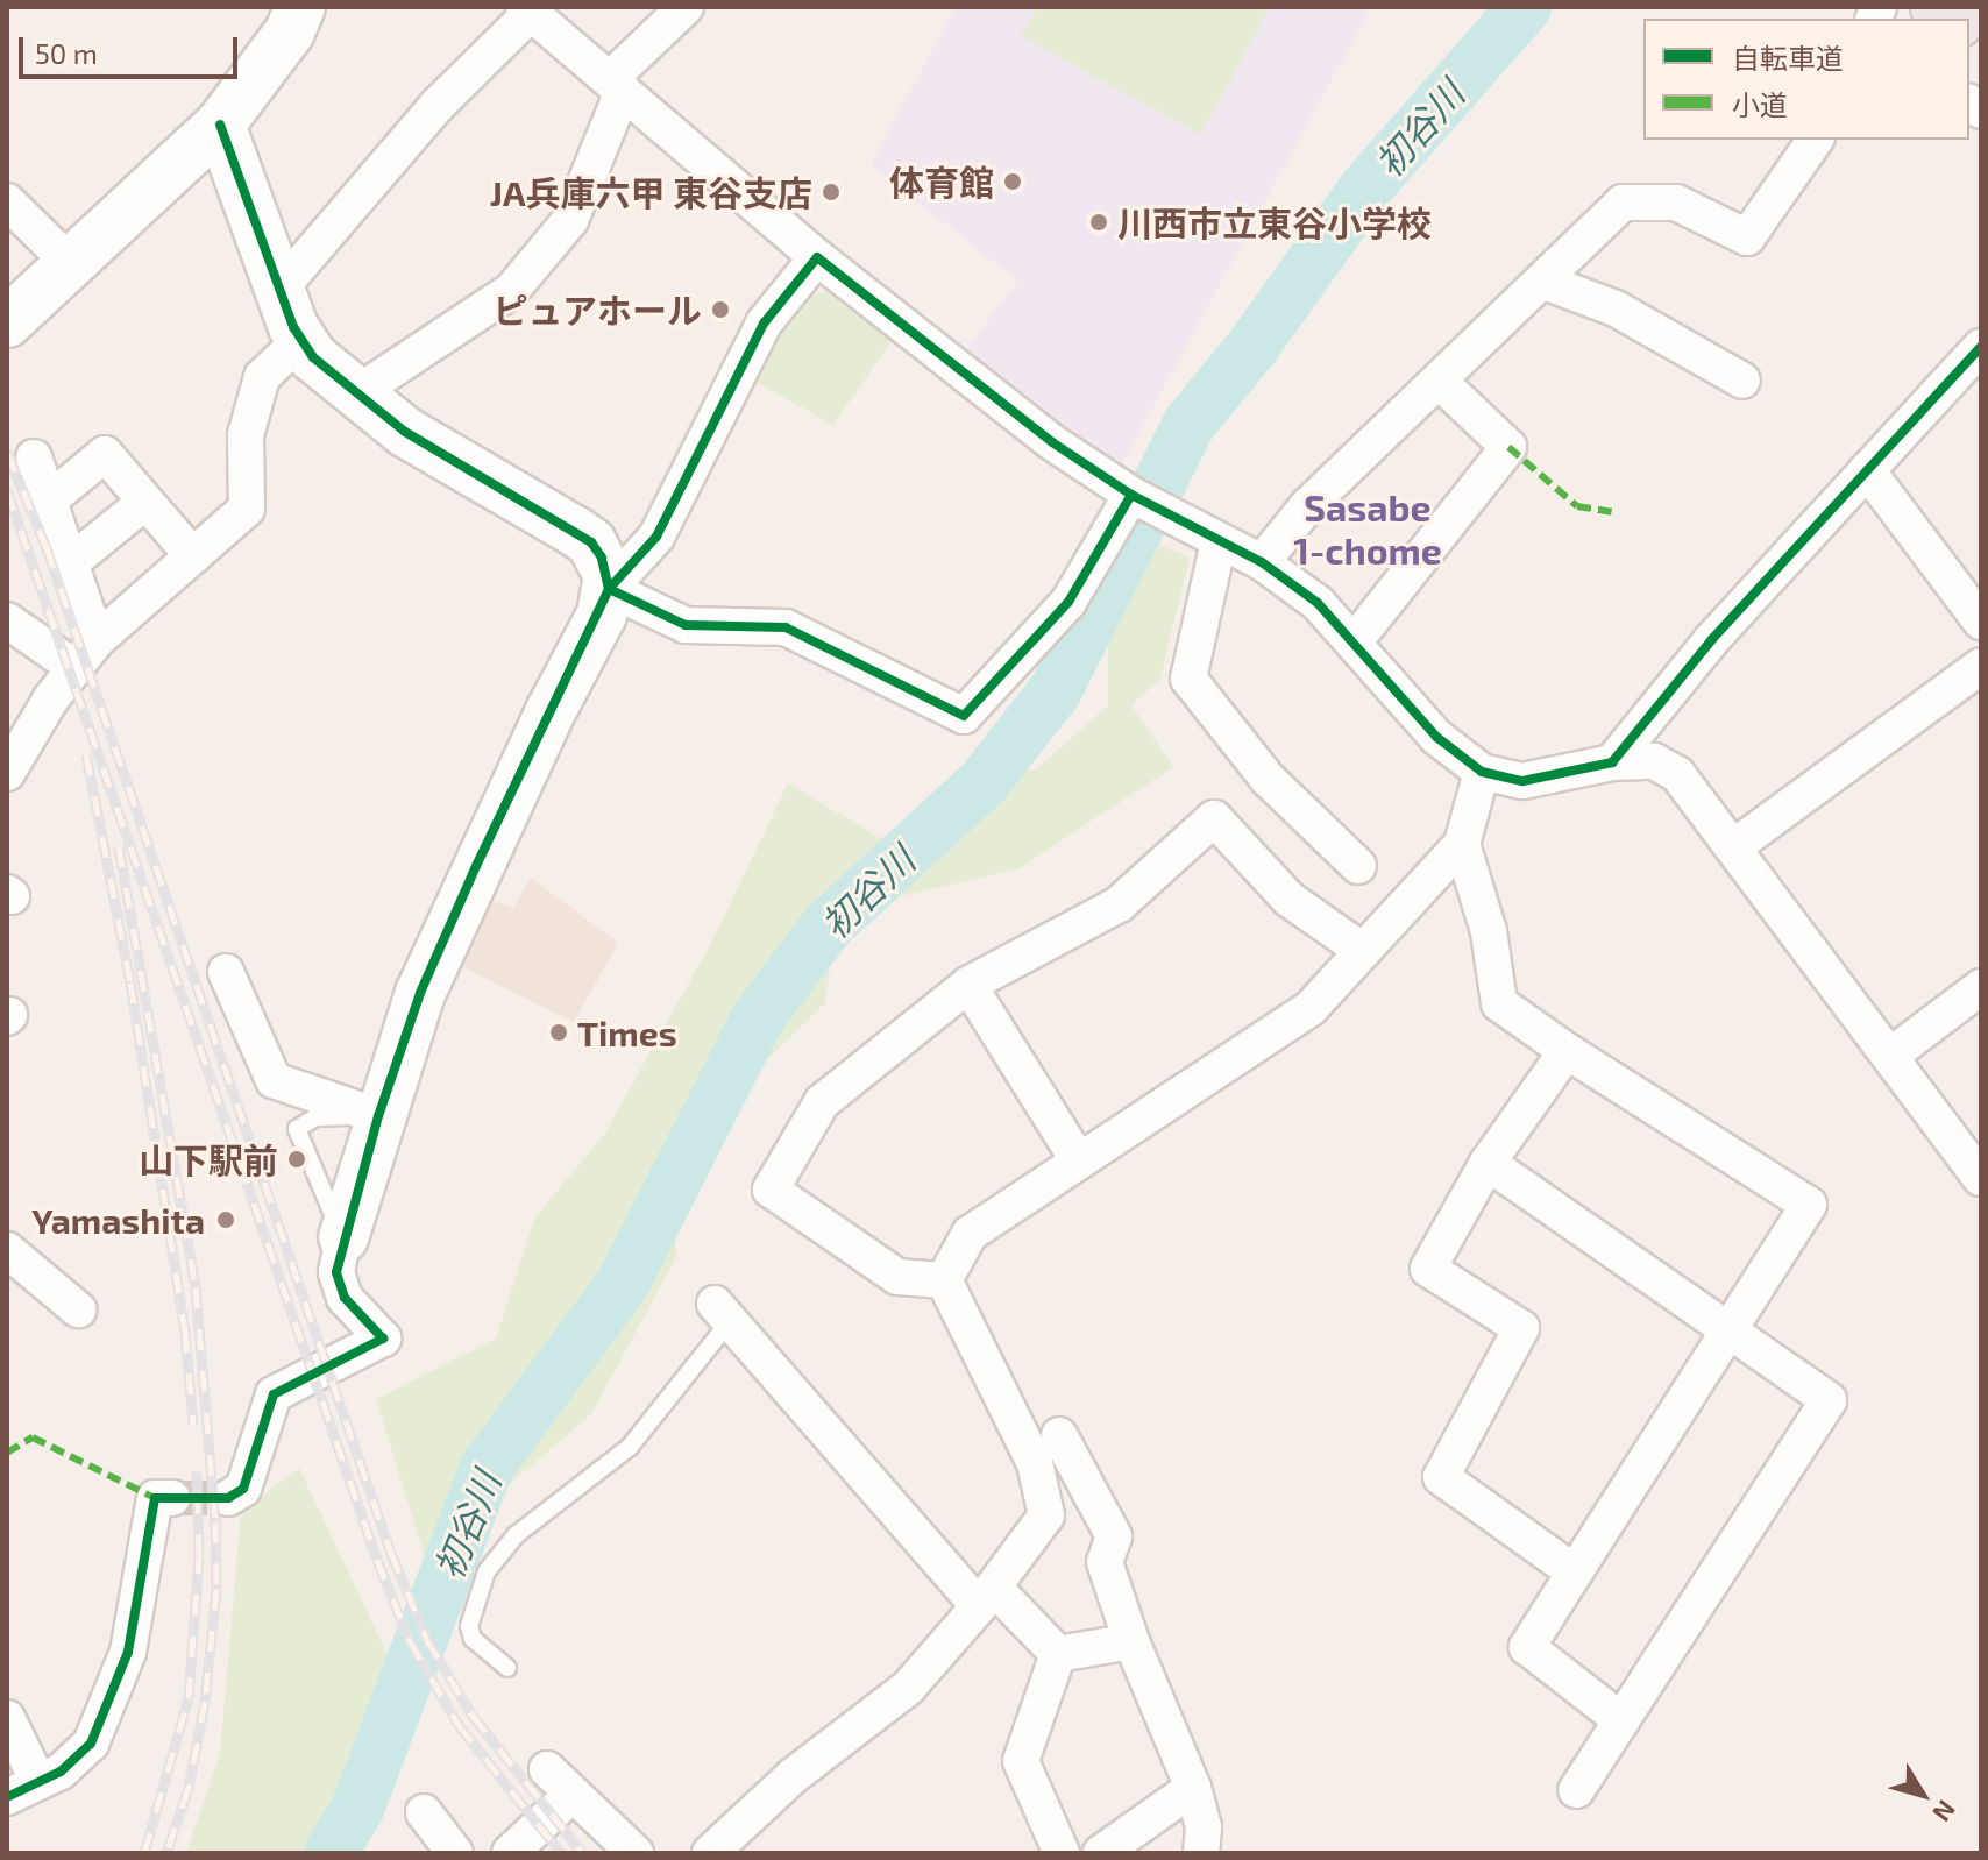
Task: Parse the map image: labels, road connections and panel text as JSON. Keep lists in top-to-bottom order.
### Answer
{
  "districts": ["Sasabe 1-chome"],
  "water": ["初谷川"],
  "places": [
    "体育館",
    "JA兵庫六甲 東谷支店",
    "川西市立東谷小学校",
    "ピュアホール",
    "Times",
    "山下駅前",
    "Yamashita"
  ],
  "legend": ["自転車道", "小道"],
  "scale_bar": "50 m",
  "north": "bottom right"
}
